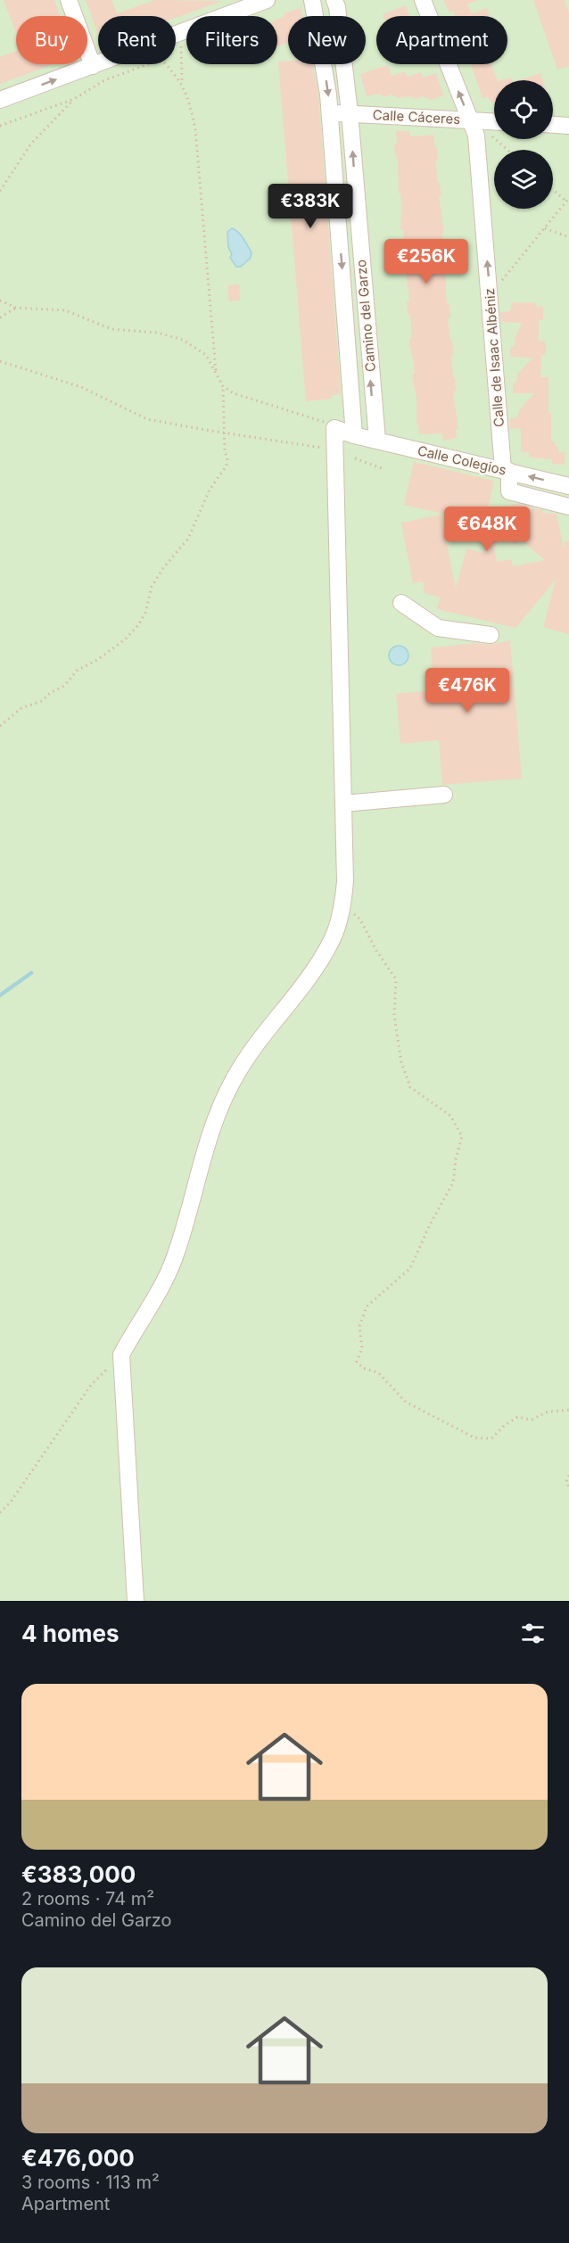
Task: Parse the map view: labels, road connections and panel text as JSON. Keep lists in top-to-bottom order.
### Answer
{
  "streets": {
    "street": [
      "Calle Cáceres",
      "Camino del Garzo",
      "Calle de Isaac Albéniz",
      "Calle Colegios"
    ]
  },
  "crossings": [
    ["Calle Cáceres", "Camino del Garzo"],
    ["Calle Cáceres", "Calle de Isaac Albéniz"],
    ["Camino del Garzo", "Calle Colegios"],
    ["Calle de Isaac Albéniz", "Calle Colegios"]
  ],
  "one_way": ["Calle de Isaac Albéniz"],
  "page": {
    "chip": [
      "Buy",
      "Rent",
      "Filters",
      "New",
      "Apartment"
    ],
    "price": [
      "€383K",
      "€256K",
      "€648K",
      "€476K"
    ],
    "heading": "4 homes",
    "list": [
      {
        "name": "€383,000",
        "note": "2 rooms · 74 m² · Camino del Garzo"
      },
      {
        "name": "€476,000",
        "note": "3 rooms · 113 m² · Apartment"
      }
    ]
  }
}
